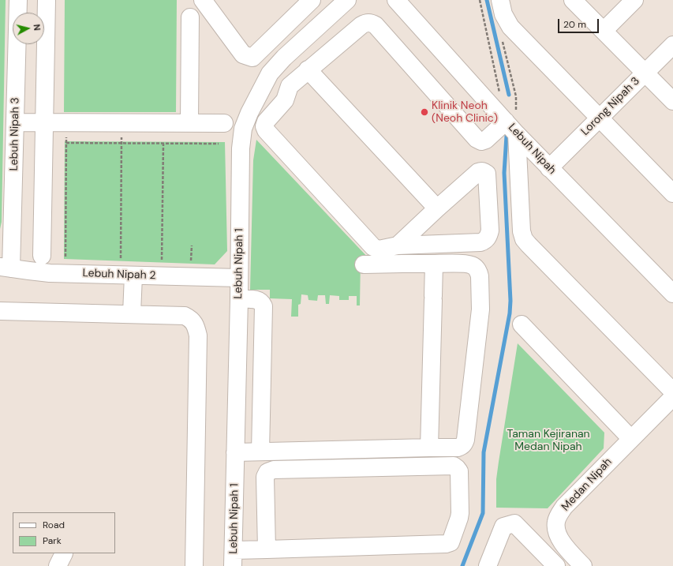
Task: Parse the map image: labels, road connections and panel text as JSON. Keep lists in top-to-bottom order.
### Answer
{
  "streets": {
    "street": [
      "Lorong Nipah 3",
      "Lebuh Nipah 3",
      "Lebuh Nipah",
      "Lebuh Nipah 1",
      "Lebuh Nipah 2",
      "Medan Nipah"
    ]
  },
  "crossings": [
    ["Lorong Nipah 3", "Lebuh Nipah"],
    ["Lebuh Nipah 3", "Lebuh Nipah 2"],
    ["Lebuh Nipah 1", "Lebuh Nipah 2"]
  ],
  "parks": ["Taman Kejiranan Medan Nipah"],
  "places": ["Klinik Neoh (Neoh Clinic)"],
  "legend": ["Road", "Park"],
  "scale_bar": "20 m",
  "north": "right"
}
